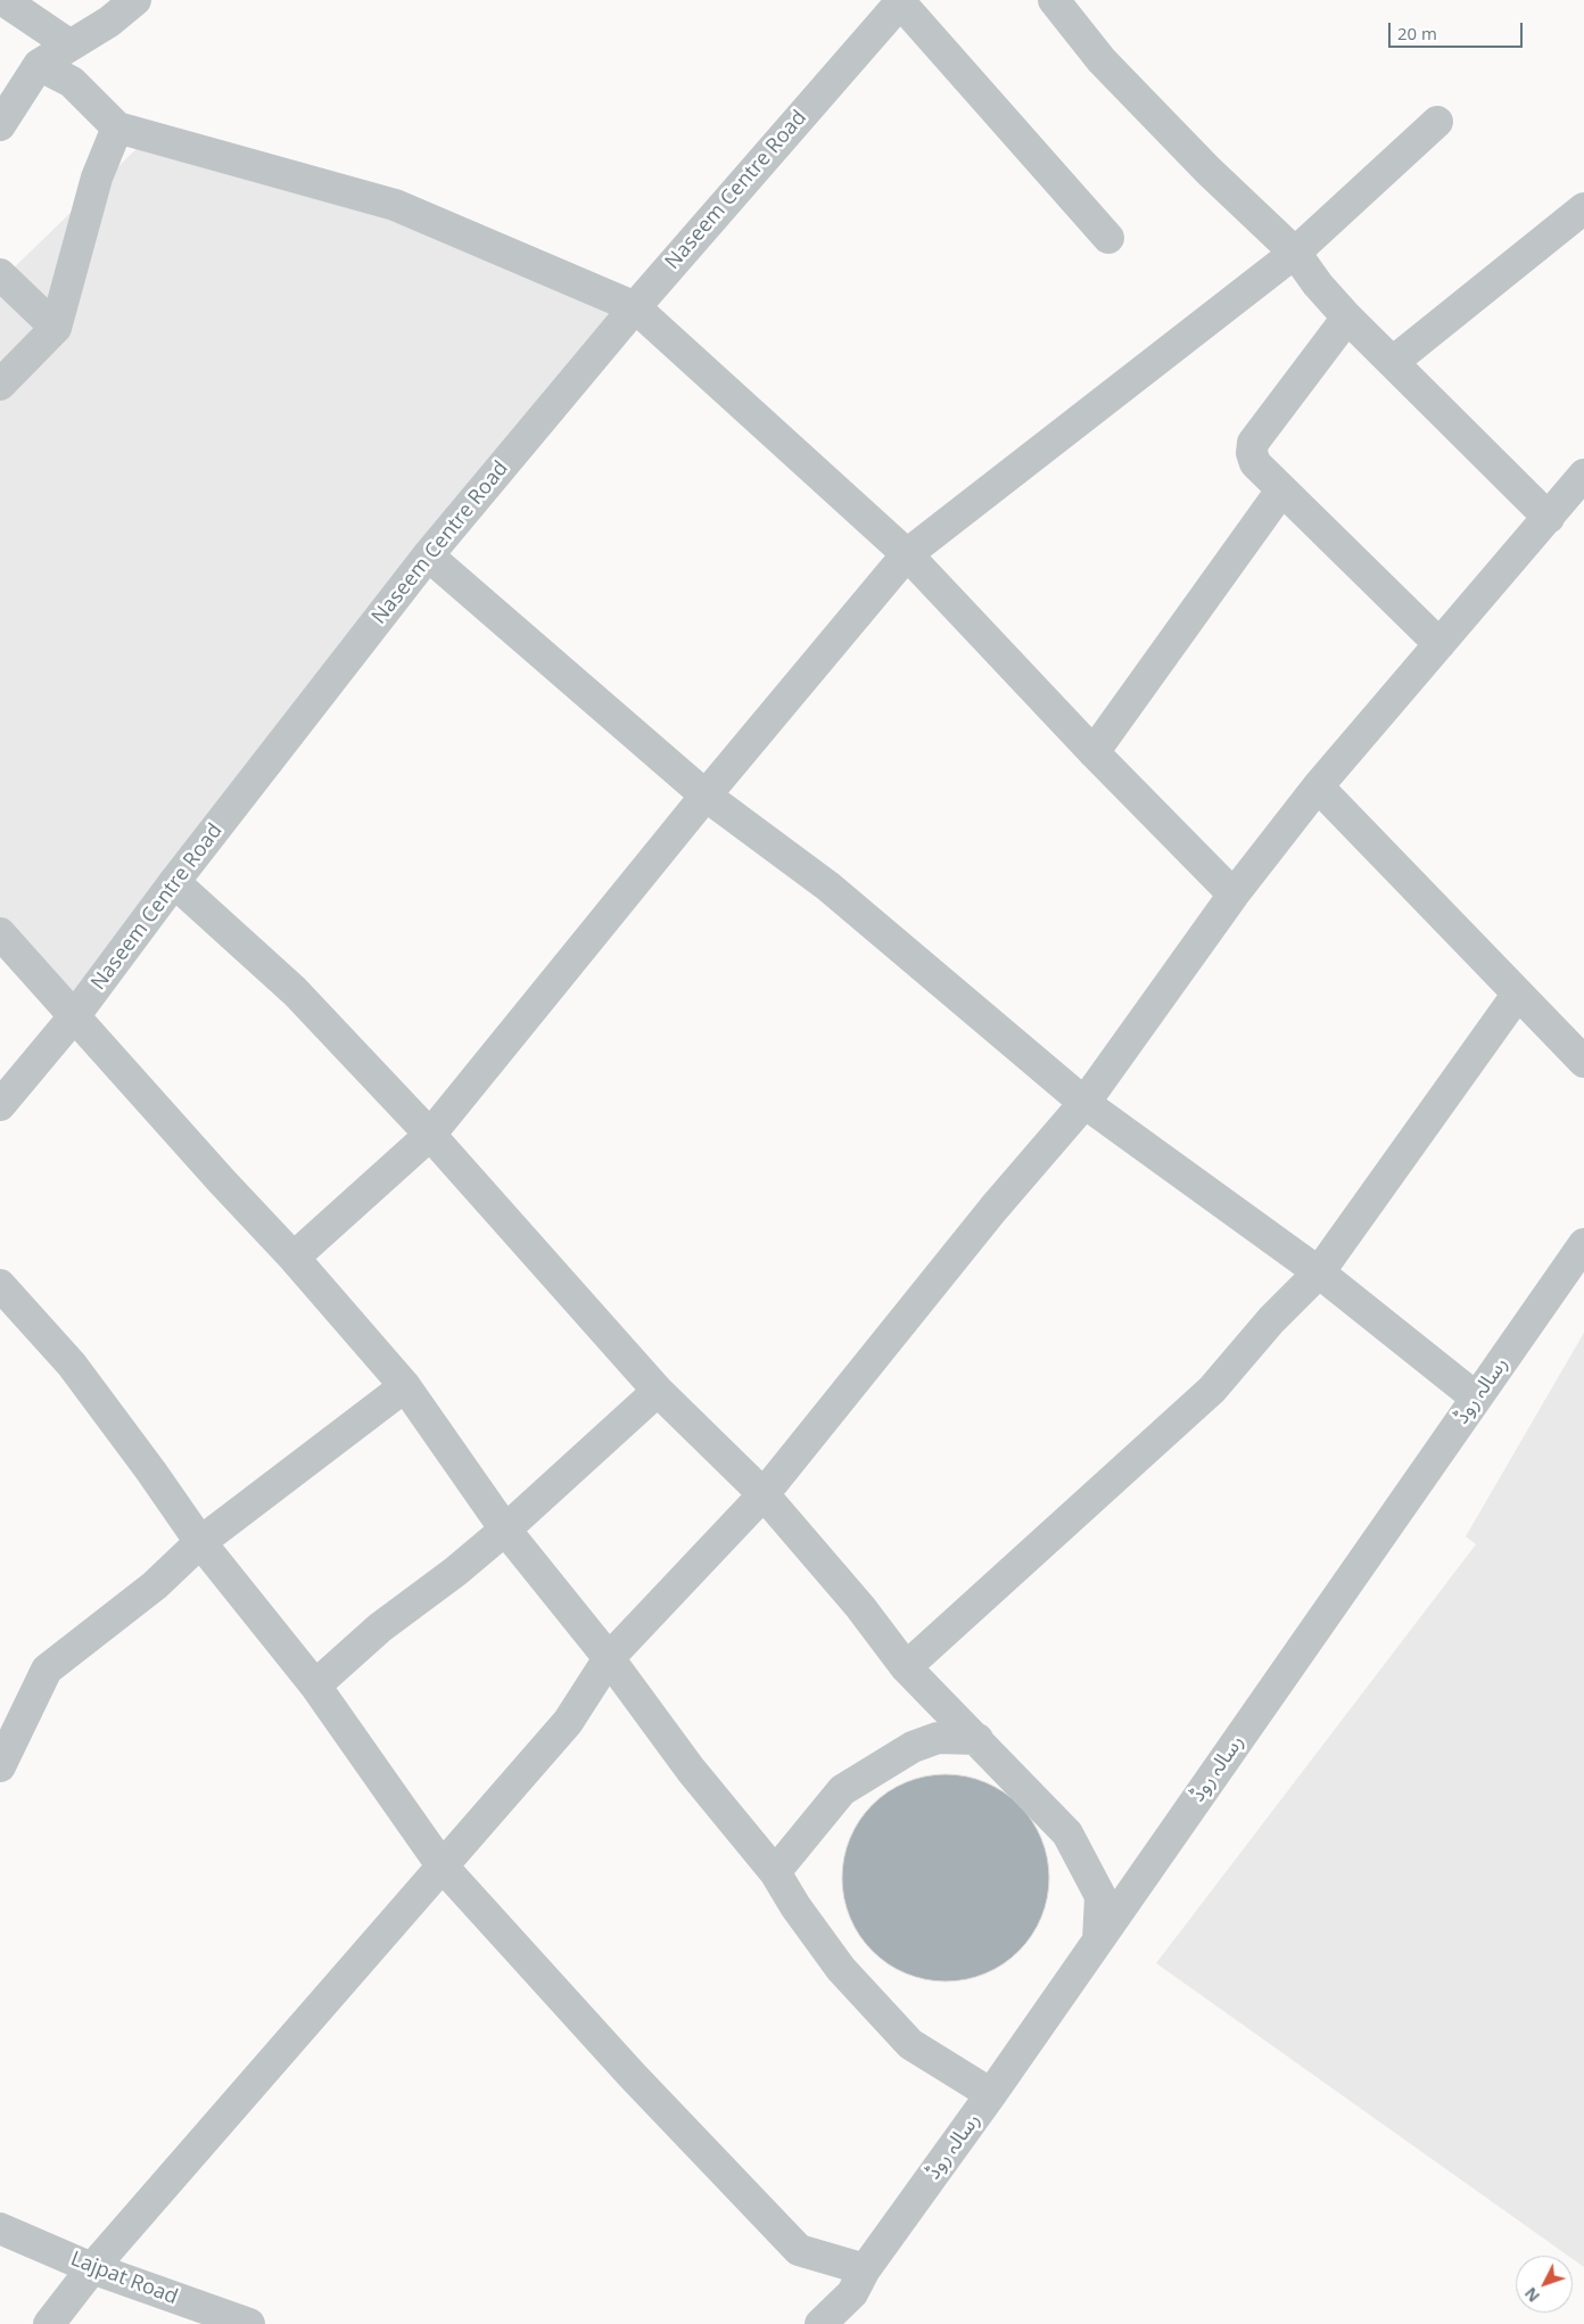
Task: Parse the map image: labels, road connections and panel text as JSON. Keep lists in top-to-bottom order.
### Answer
{
  "streets": {
    "street": ["Naseem Centre Road", "رسالہ روڈ", "Lajpat Road"]
  },
  "scale_bar": "20 m",
  "north": "bottom left"
}
